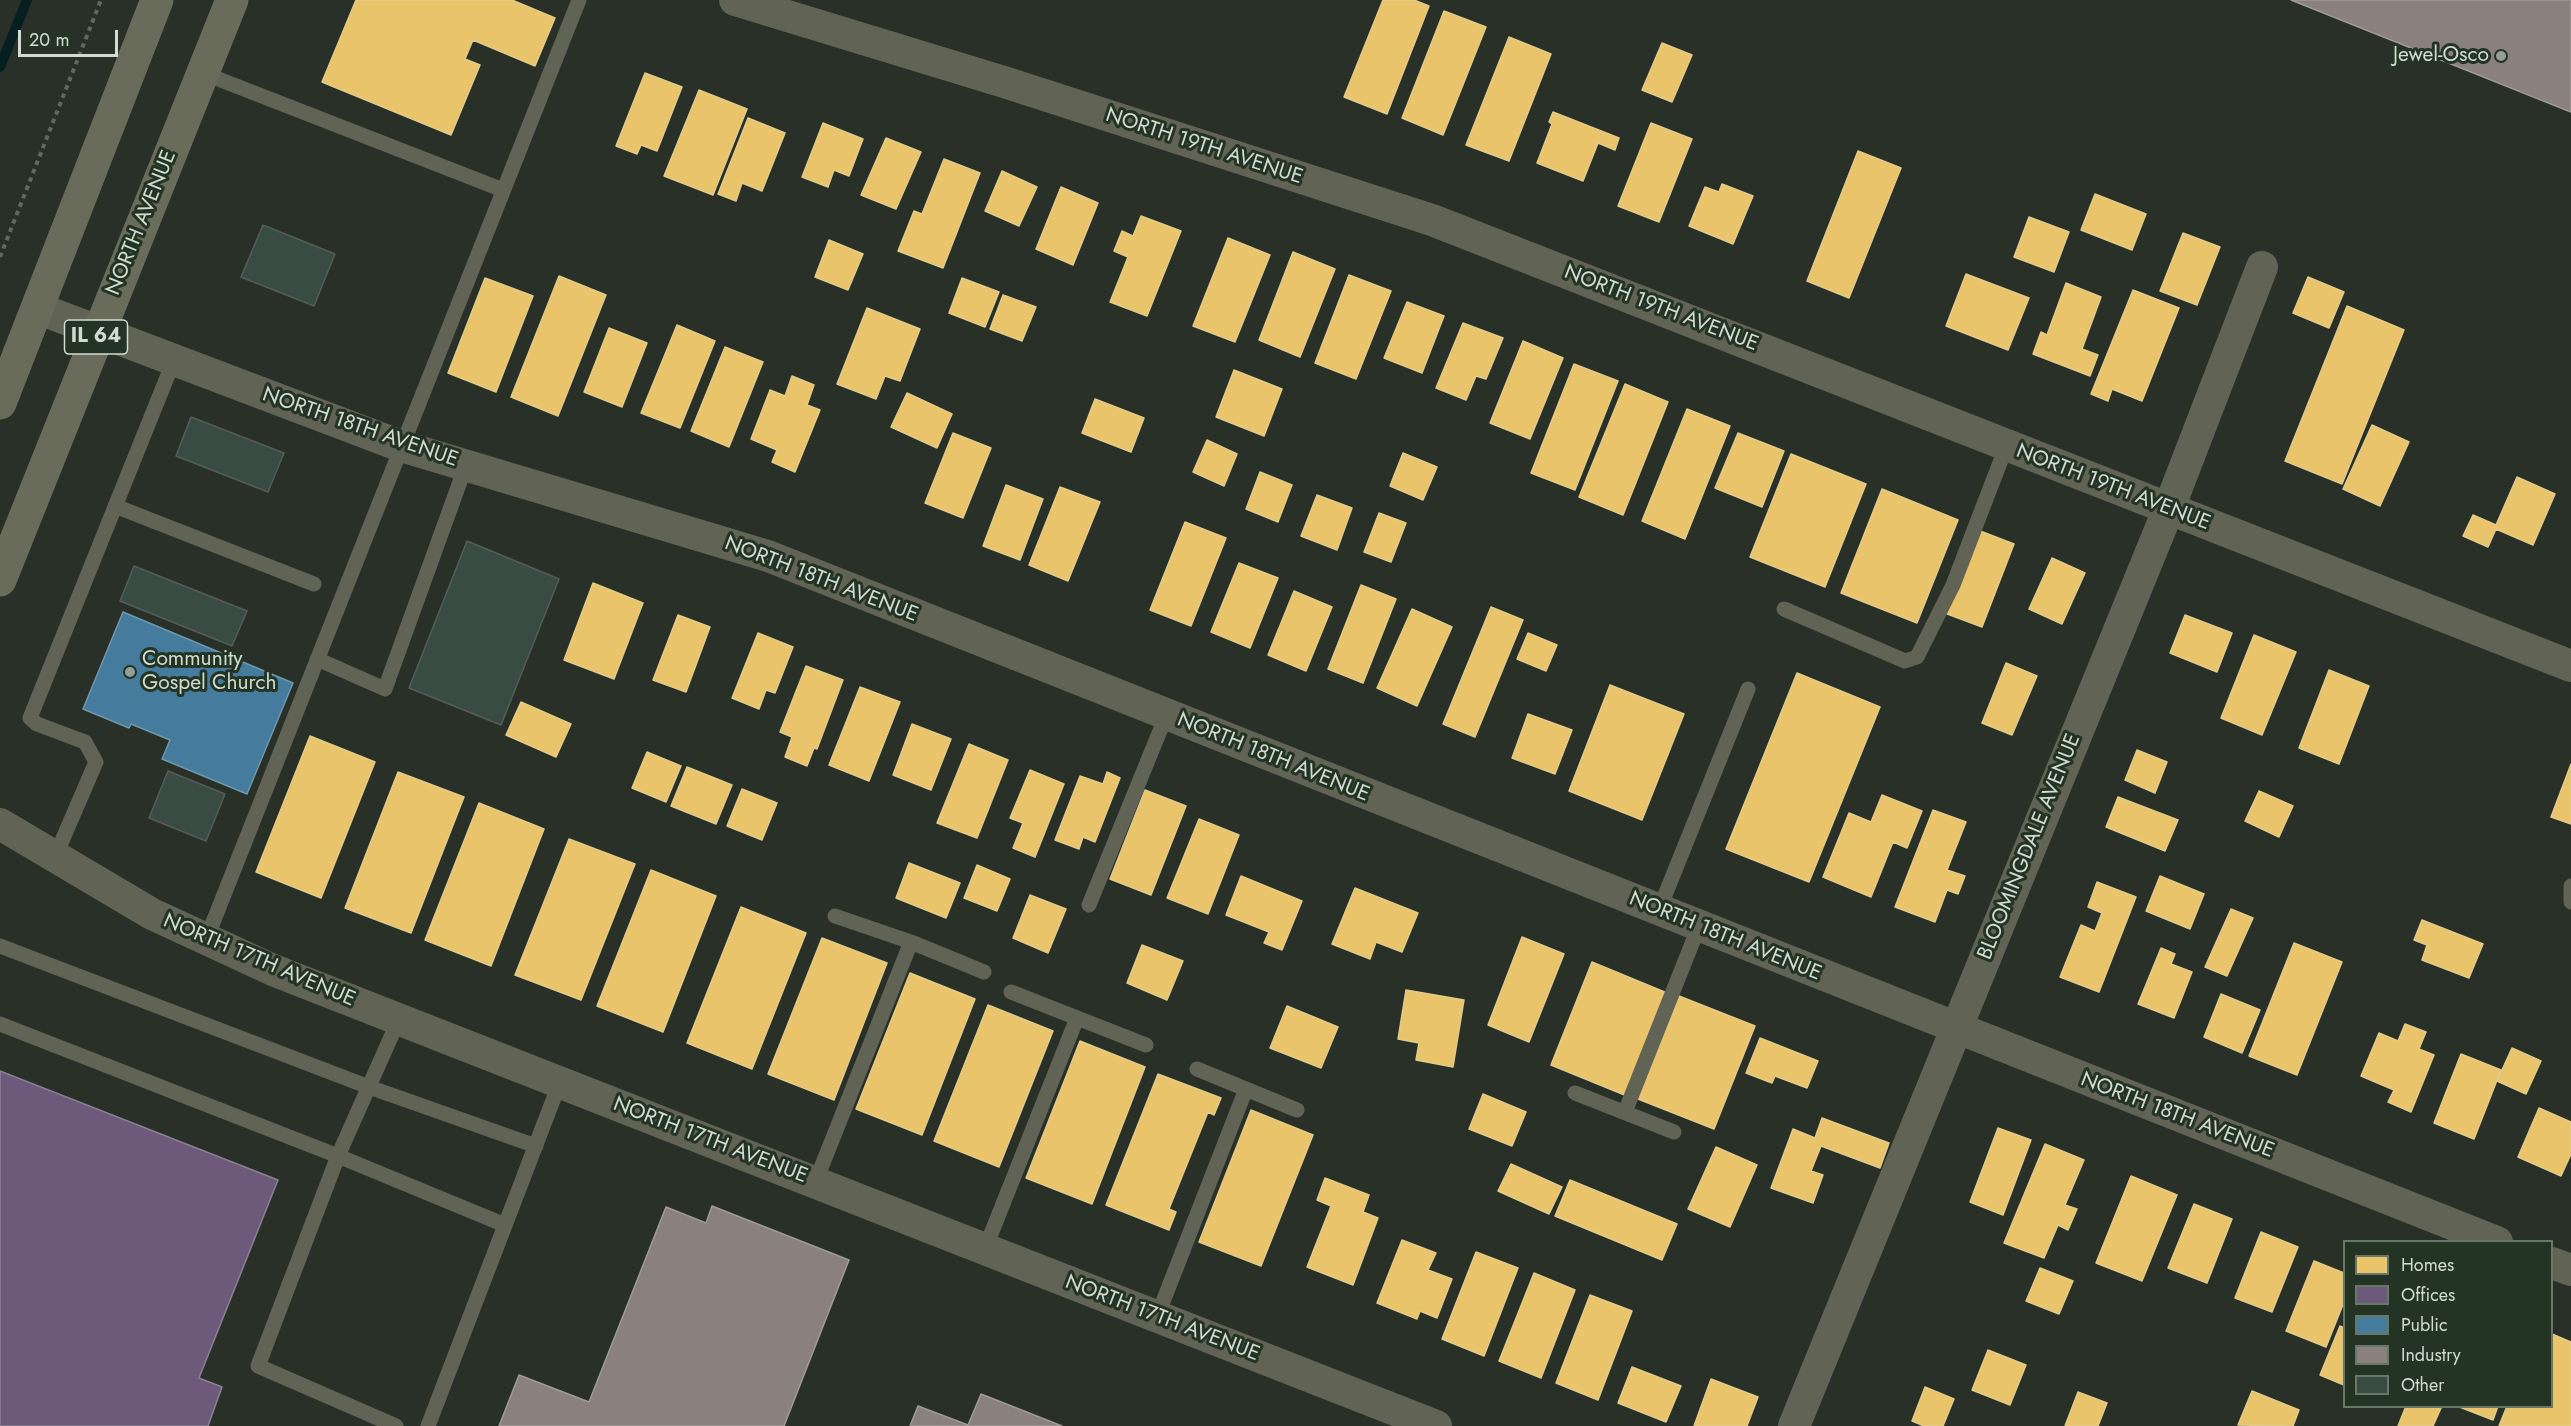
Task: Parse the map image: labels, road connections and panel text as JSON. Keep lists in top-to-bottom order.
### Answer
{
  "streets": {
    "main road": ["NORTH AVENUE", "IL 64"],
    "street": [
      "NORTH 19TH AVENUE",
      "NORTH 18TH AVENUE",
      "BLOOMINGDALE AVENUE",
      "NORTH 17TH AVENUE"
    ]
  },
  "crossings": [
    ["NORTH 19TH AVENUE", "BLOOMINGDALE AVENUE"],
    ["NORTH AVENUE", "NORTH 18TH AVENUE"],
    ["IL 64", "NORTH 18TH AVENUE"],
    ["NORTH 18TH AVENUE", "BLOOMINGDALE AVENUE"]
  ],
  "places": ["Jewel-Osco", "Community Gospel Church"],
  "legend": [
    "Homes",
    "Offices",
    "Public",
    "Industry",
    "Other"
  ],
  "scale_bar": "20 m"
}
